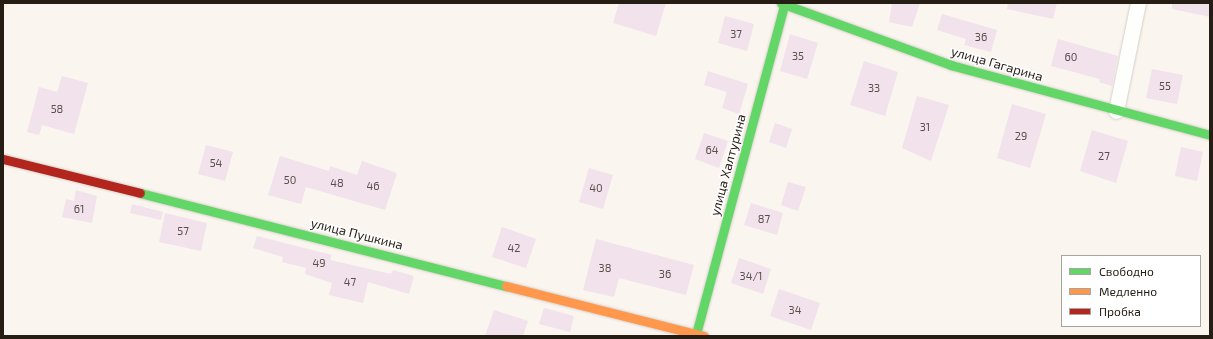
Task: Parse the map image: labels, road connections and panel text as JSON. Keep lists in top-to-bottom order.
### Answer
{
  "streets": {
    "street": ["улица Гагарина", "улица Халтурина", "улица Пушкина"]
  },
  "crossings": [
    ["улица Гагарина", "улица Халтурина"],
    ["улица Халтурина", "улица Пушкина"]
  ],
  "house_numbers": [
    "37",
    "36",
    "35",
    "60",
    "55",
    "33",
    "58",
    "31",
    "29",
    "64",
    "27",
    "54",
    "50",
    "48",
    "46",
    "40",
    "61",
    "87",
    "57",
    "42",
    "49",
    "38",
    "36",
    "34/1",
    "47",
    "34"
  ],
  "legend": ["Свободно", "Медленно", "Пробка"]
}
